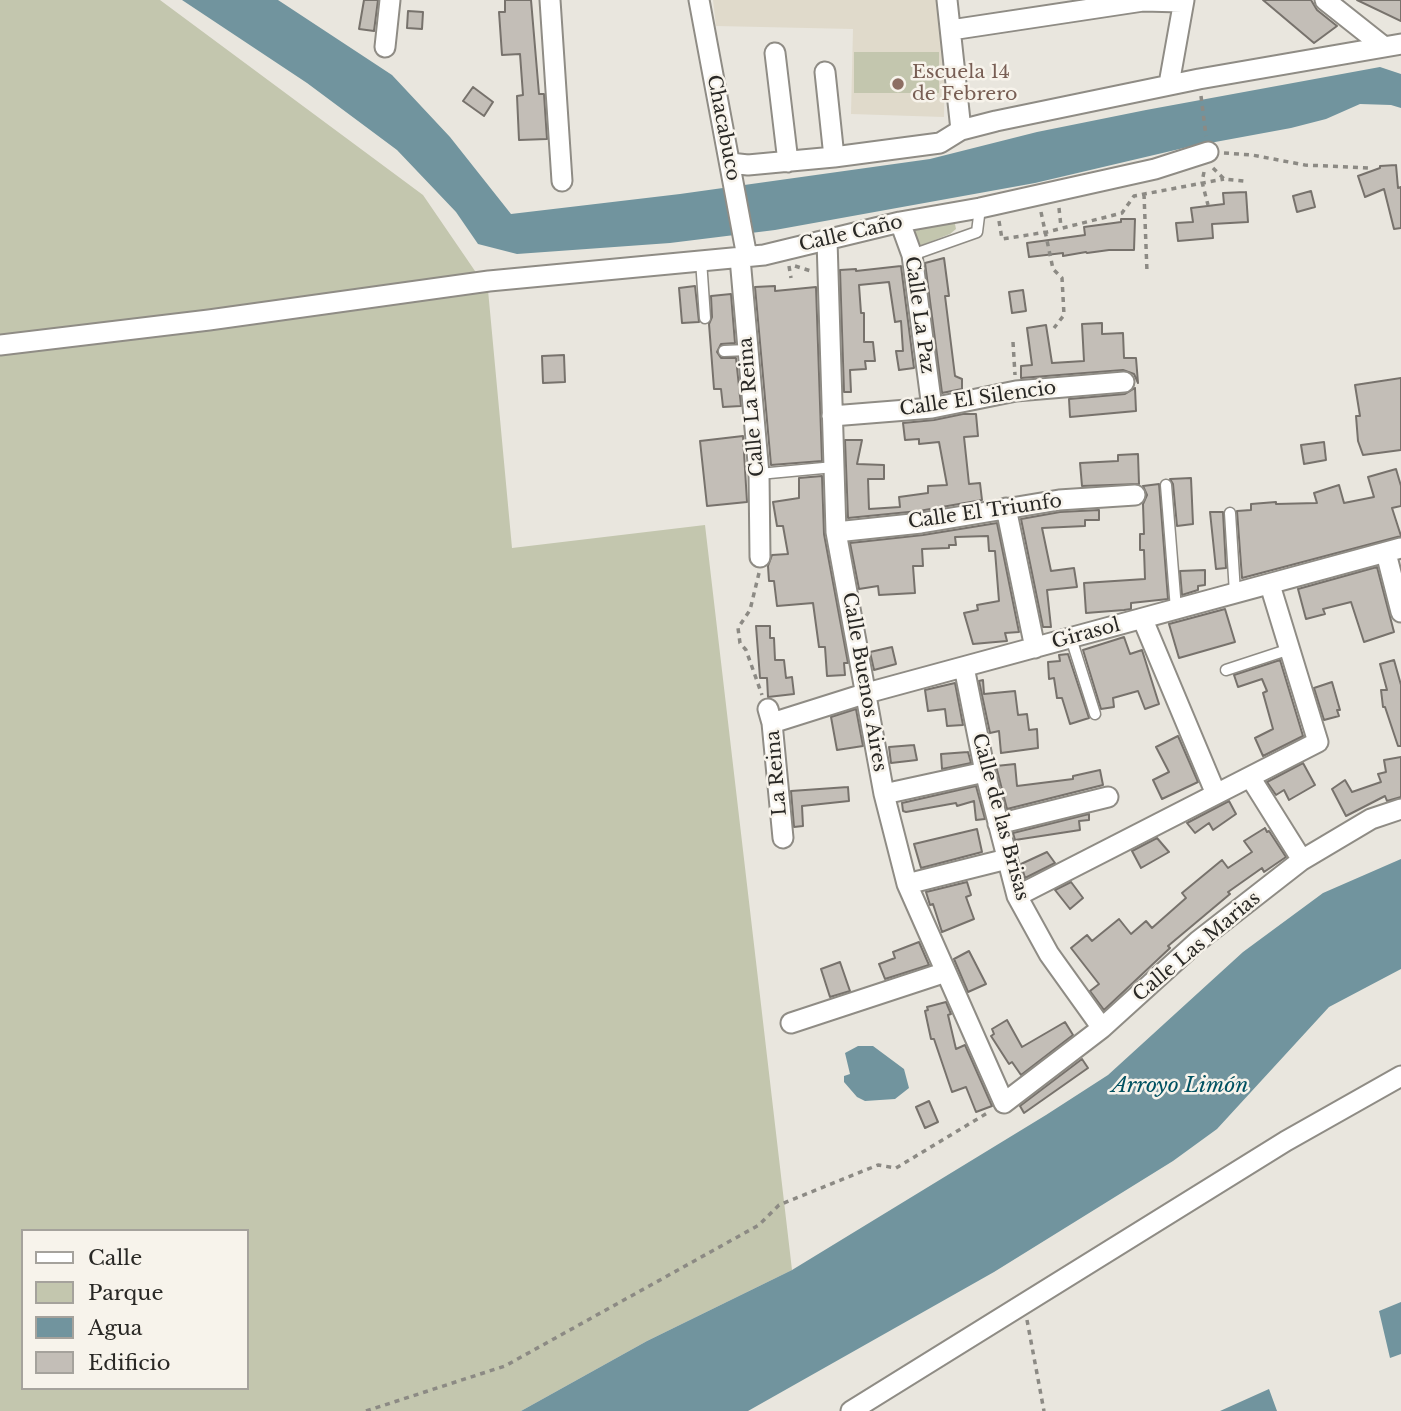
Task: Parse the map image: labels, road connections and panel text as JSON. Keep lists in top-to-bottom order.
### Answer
{
  "streets": {
    "street": [
      "Chacabuco",
      "Calle Caño",
      "Calle La Paz",
      "Calle El Silencio",
      "Calle La Reina",
      "Calle El Triunfo",
      "Girasol",
      "Calle Buenos Aires",
      "La Reina",
      "Calle de las Brisas",
      "Calle Las Marias"
    ]
  },
  "crossings": [
    ["Chacabuco", "Calle Caño"],
    ["Chacabuco", "Calle La Reina"],
    ["Calle Caño", "Calle La Paz"],
    ["Calle Caño", "Calle La Reina"],
    ["Calle Caño", "Calle Buenos Aires"],
    ["Calle La Paz", "Calle El Silencio"],
    ["Calle El Silencio", "Calle Buenos Aires"],
    ["Calle El Triunfo", "Calle Buenos Aires"],
    ["Girasol", "Calle Buenos Aires"],
    ["Girasol", "La Reina"],
    ["Girasol", "Calle de las Brisas"],
    ["Calle Buenos Aires", "Calle Las Marias"],
    ["Calle de las Brisas", "Calle Las Marias"]
  ],
  "water": ["Arroyo Limón"],
  "places": ["Escuela 14 de Febrero"],
  "legend": [
    "Calle",
    "Parque",
    "Agua",
    "Edificio"
  ]
}
